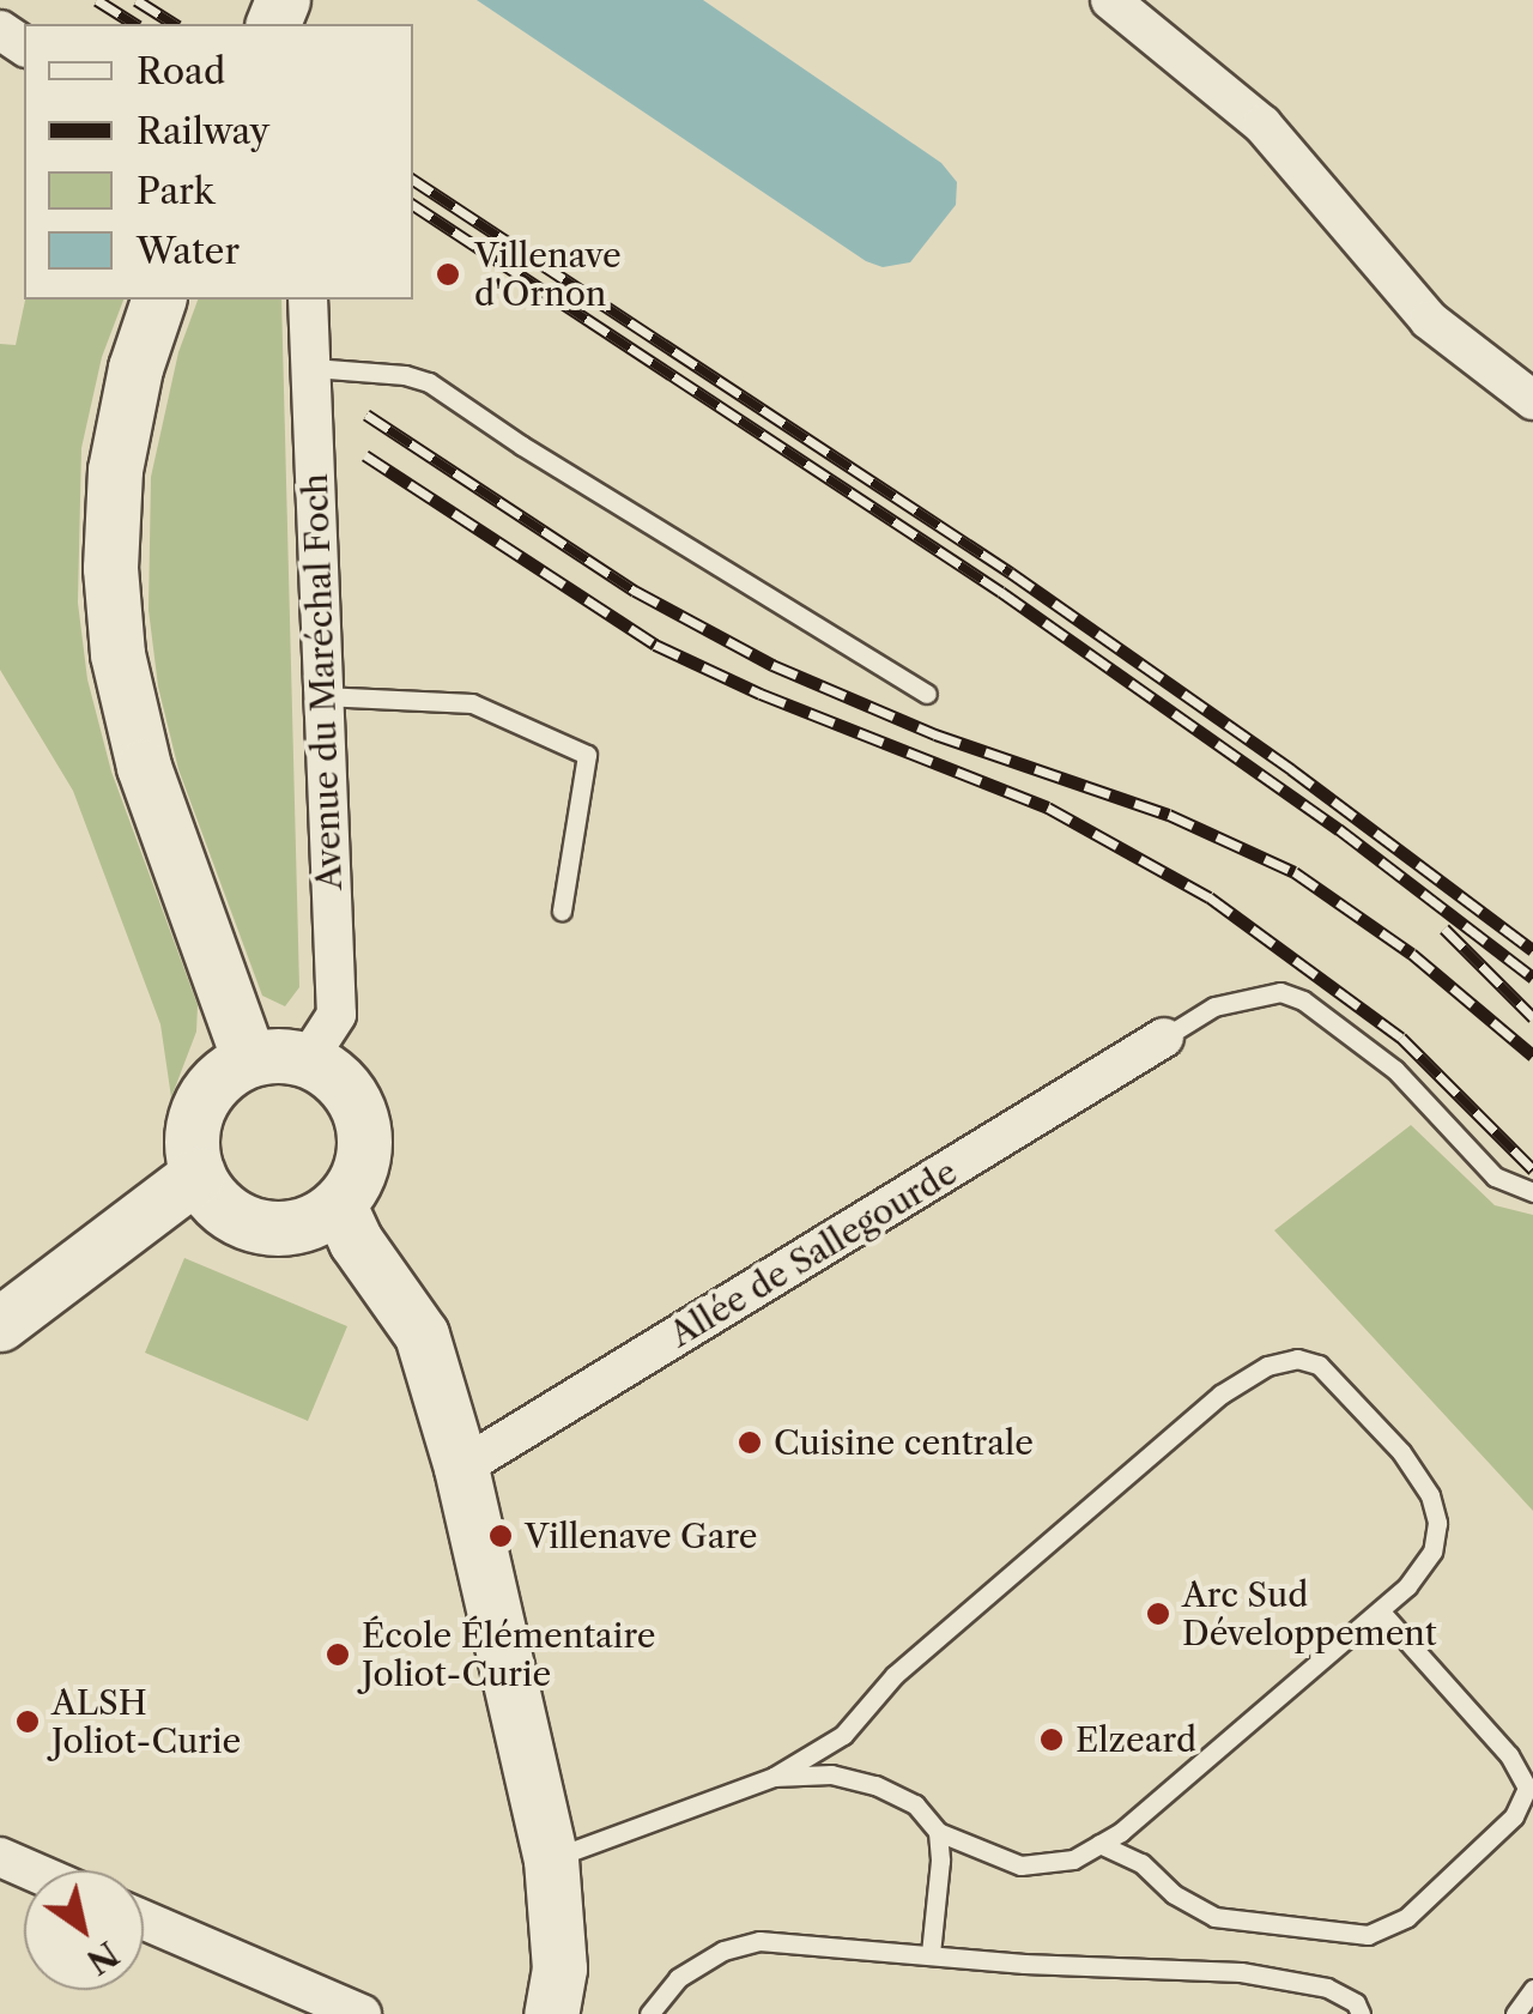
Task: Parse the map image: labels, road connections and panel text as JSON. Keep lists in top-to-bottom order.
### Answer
{
  "streets": {
    "street": ["Avenue du Maréchal Foch", "Allée de Sallegourde"]
  },
  "places": [
    "Villenave d'Ornon",
    "Cuisine centrale",
    "Villenave Gare",
    "Arc Sud Développement",
    "École Élémentaire Joliot-Curie",
    "ALSH Joliot-Curie",
    "Elzeard"
  ],
  "legend": [
    "Road",
    "Railway",
    "Park",
    "Water"
  ],
  "north": "bottom right"
}
